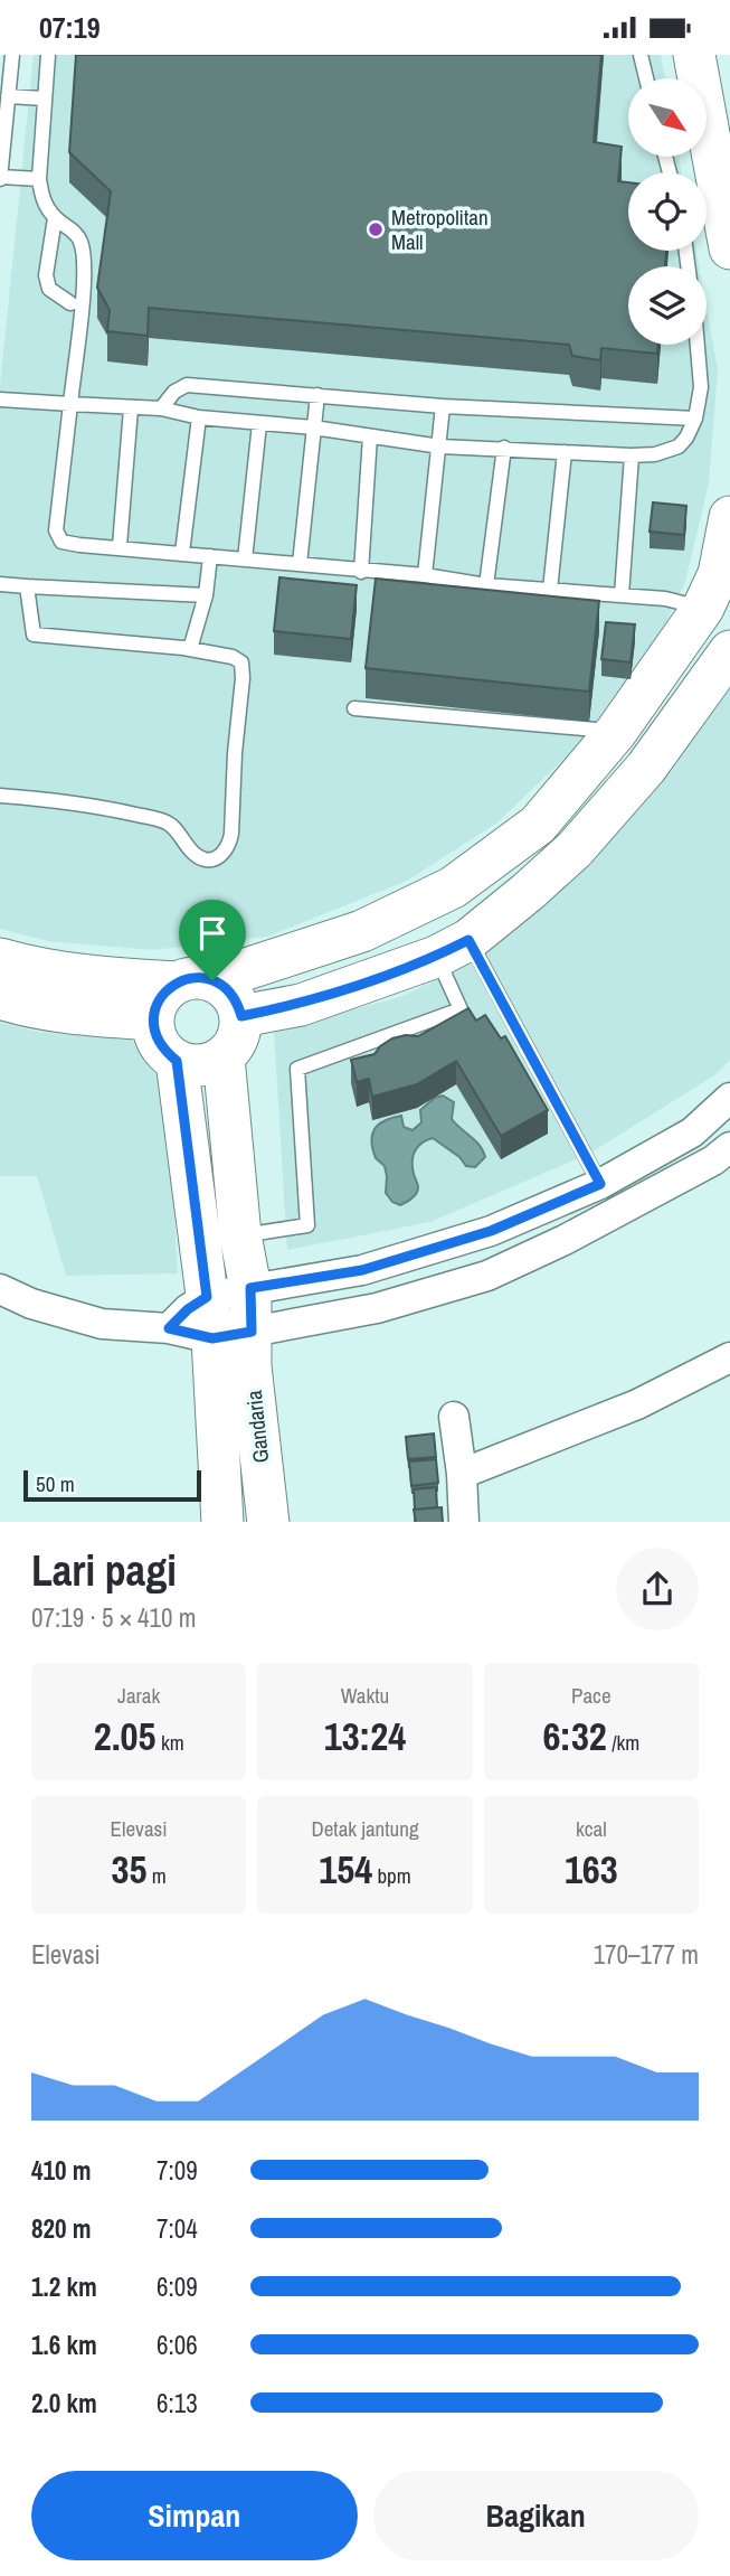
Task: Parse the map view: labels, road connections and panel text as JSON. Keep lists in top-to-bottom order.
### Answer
{
  "streets": {
    "street": ["Gandaria"]
  },
  "places": ["Metropolitan Mall"],
  "scale_bar": "50 m",
  "north": "bottom right",
  "page": {
    "status": "07:19",
    "scale": "50 m",
    "heading": ["Lari pagi", "07:19 · 5 × 410 m"],
    "stats": [
      ["Jarak", "2.05 km"],
      ["Waktu", "13:24"],
      ["Pace", "6:32 /km"],
      ["Elevasi", "35 m"],
      ["Detak jantung", "154 bpm"],
      ["kcal", "163"]
    ],
    "chart": ["Elevasi", "170–177 m"],
    "list": [
      {
        "name": "410 m",
        "note": "7:09"
      },
      {
        "name": "820 m",
        "note": "7:04"
      },
      {
        "name": "1.2 km",
        "note": "6:09"
      },
      {
        "name": "1.6 km",
        "note": "6:06"
      },
      {
        "name": "2.0 km",
        "note": "6:13"
      }
    ],
    "buttons": ["Simpan", "Bagikan"]
  }
}
